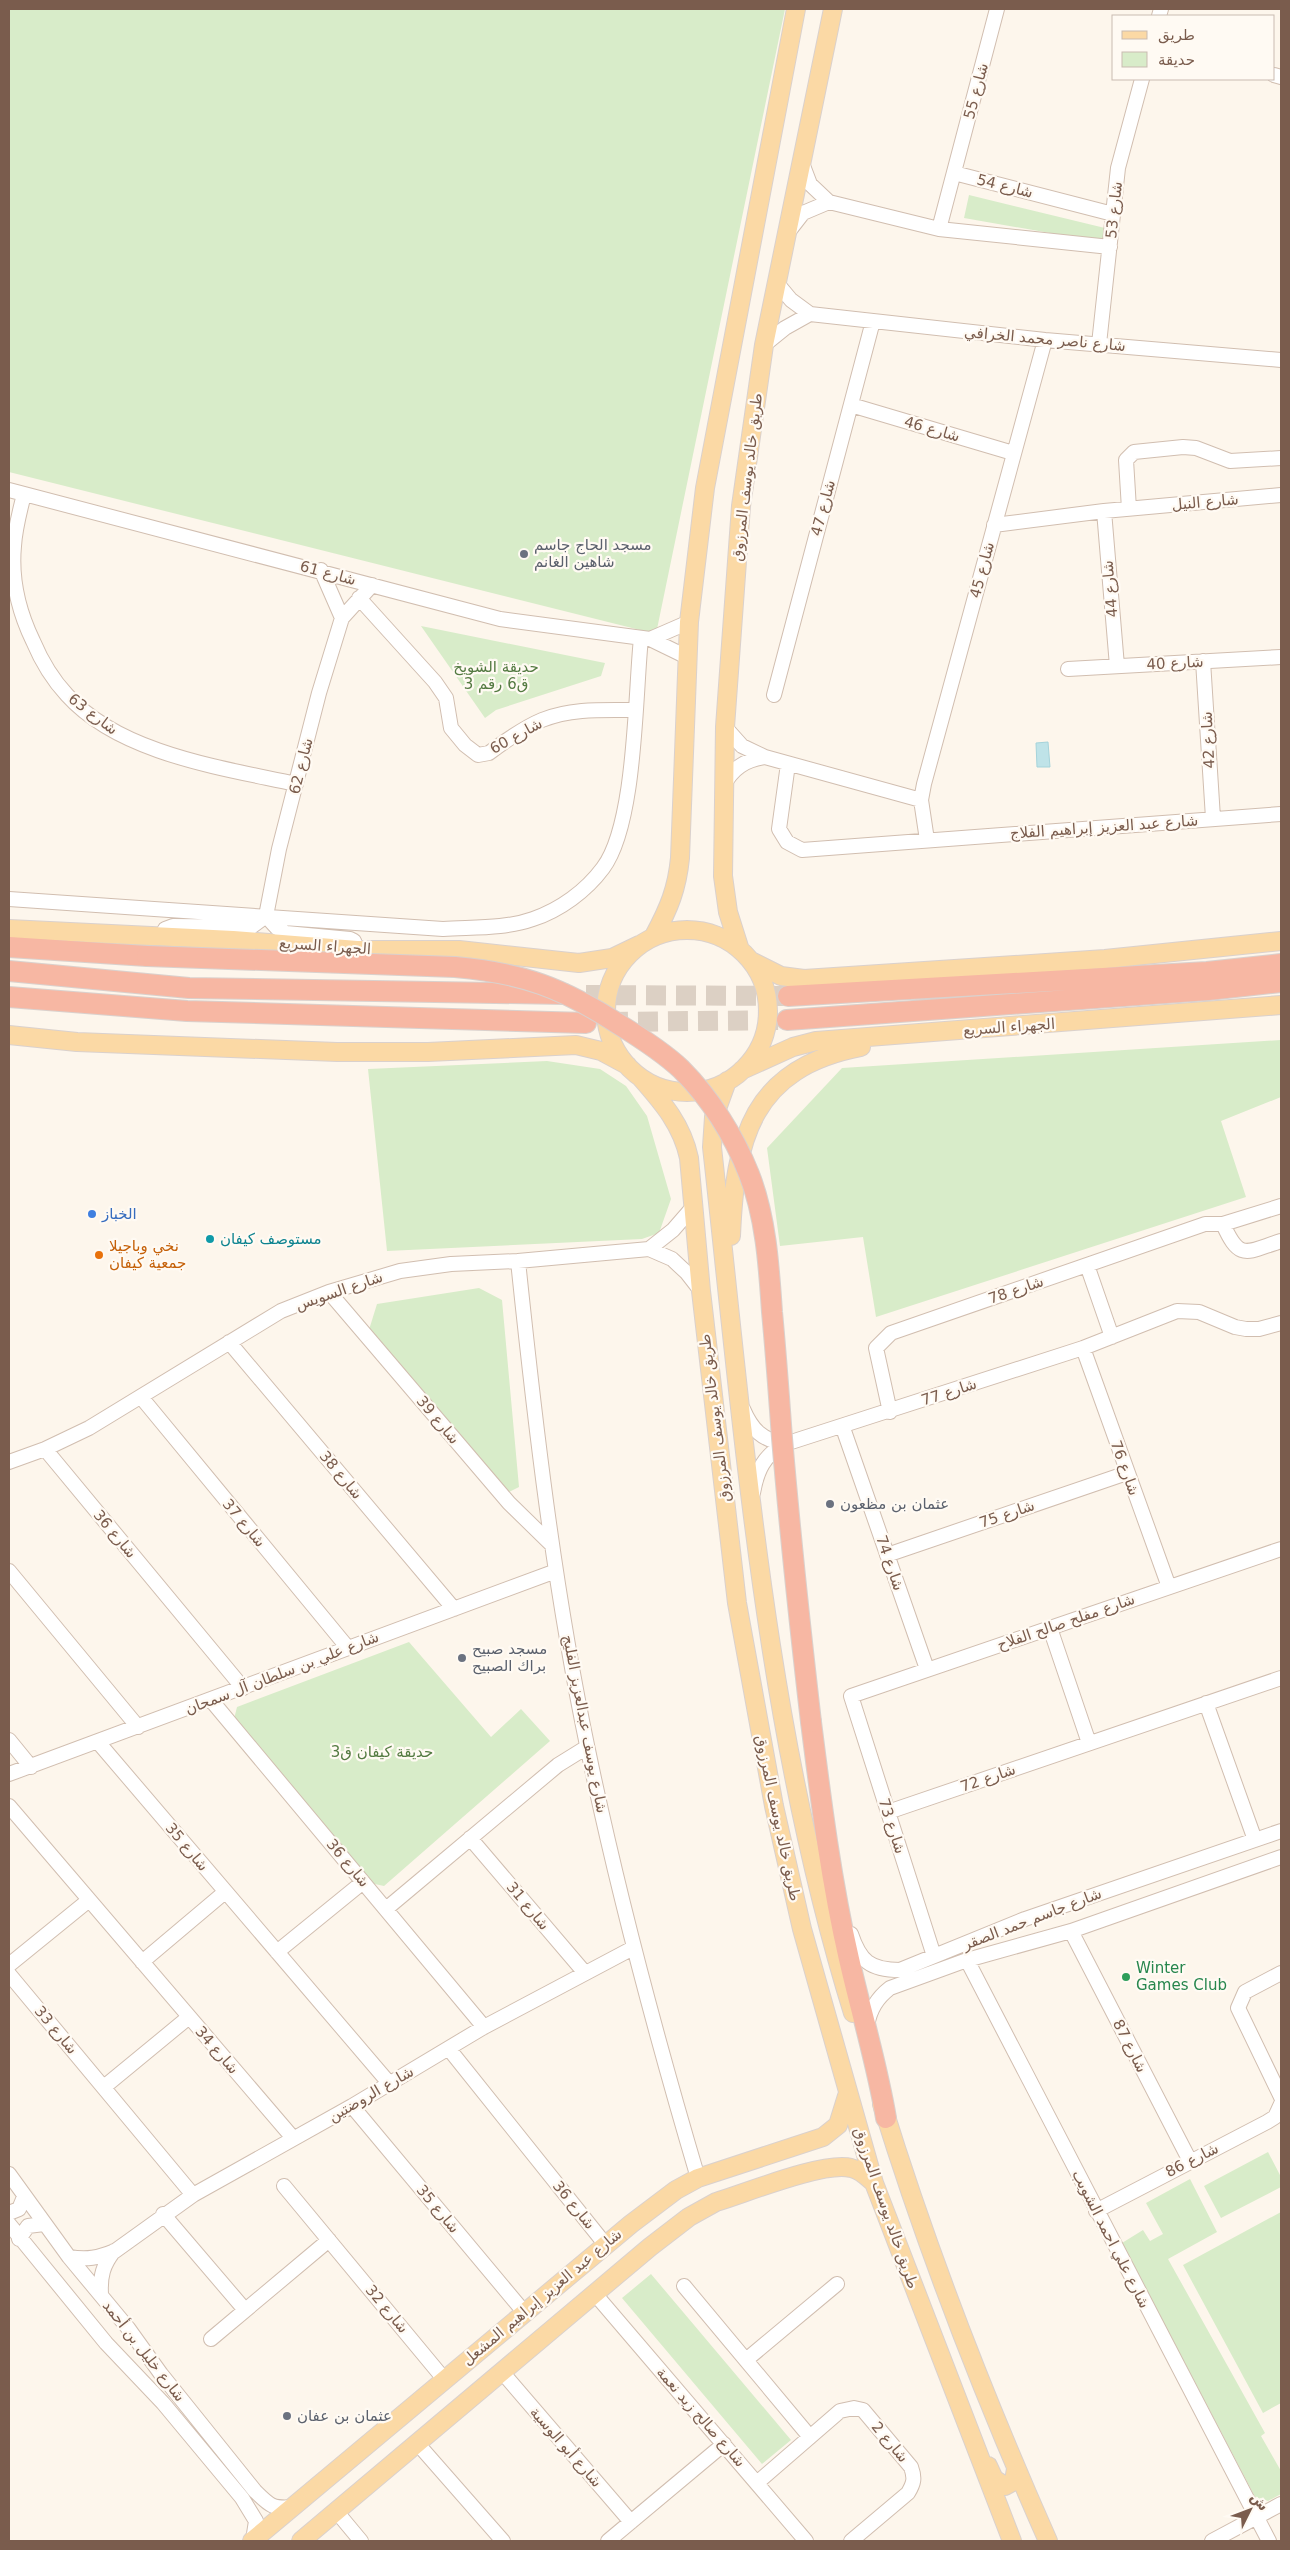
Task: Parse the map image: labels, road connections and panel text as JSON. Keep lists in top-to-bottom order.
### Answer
{
  "streets": {
    "highway": ["الجهراء السريع"],
    "main road": ["طريق خالد يوسف المرزوق", "شارع عبد العزيز إبراهيم المشعل"],
    "street": [
      "شارع 55",
      "شارع 54",
      "شارع 53",
      "شارع ناصر محمد الخرافي",
      "شارع 46",
      "شارع النيل",
      "شارع 47",
      "شارع 45",
      "شارع 61",
      "شارع 44",
      "شارع 40",
      "شارع 63",
      "شارع 60",
      "شارع 42",
      "شارع 62",
      "شارع عبد العزيز إبراهيم الفلاج",
      "شارع 78",
      "شارع السويس",
      "شارع 77",
      "39 شارع",
      "شارع 76",
      "شارع 38",
      "شارع 75",
      "شارع 37",
      "شارع 36",
      "شارع 74",
      "شارع مفلح صالح الفلاح",
      "شارع علي بن سلطان آل سمحان",
      "شارع يوسف عبدالعزيز الفليج",
      "شارع 72",
      "شارع 73",
      "شارع 35",
      "شارع 31",
      "شارع جاسم حمد الصقر",
      "شارع 33",
      "شارع 87",
      "شارع 34",
      "شارع الروضتين",
      "شارع 86",
      "شارع علي احمد الشويب",
      "شارع 32",
      "شارع خليل بن أحمد",
      "شارع صالح زيد نعمة",
      "شارع 2",
      "شارع أبو الوسية"
    ]
  },
  "crossings": [
    ["شارع 55", "شارع 54"],
    ["شارع 54", "شارع 53"],
    ["شارع 53", "شارع ناصر محمد الخرافي"],
    ["شارع ناصر محمد الخرافي", "طريق خالد يوسف المرزوق"],
    ["شارع ناصر محمد الخرافي", "شارع 47"],
    ["شارع ناصر محمد الخرافي", "شارع 45"],
    ["شارع 46", "شارع 47"],
    ["شارع 46", "شارع 45"],
    ["طريق خالد يوسف المرزوق", "الجهراء السريع"],
    ["طريق خالد يوسف المرزوق", "شارع السويس"],
    ["طريق خالد يوسف المرزوق", "شارع 77"],
    ["طريق خالد يوسف المرزوق", "شارع عبد العزيز إبراهيم المشعل"],
    ["شارع النيل", "شارع 45"],
    ["شارع النيل", "شارع 44"],
    ["شارع 61", "شارع 63"],
    ["شارع 61", "شارع 62"],
    ["شارع 44", "شارع 40"],
    ["شارع 40", "شارع 42"],
    ["شارع 63", "شارع 62"],
    ["شارع 60", "شارع 62"],
    ["شارع 60", "الجهراء السريع"],
    ["شارع 42", "شارع عبد العزيز إبراهيم الفلاج"],
    ["شارع 62", "الجهراء السريع"],
    ["شارع 78", "شارع 77"],
    ["شارع السويس", "39 شارع"],
    ["شارع السويس", "شارع 38"],
    ["شارع السويس", "شارع 37"],
    ["شارع السويس", "شارع 36"],
    ["شارع السويس", "شارع يوسف عبدالعزيز الفليج"],
    ["شارع 77", "شارع 76"],
    ["شارع 77", "شارع 74"],
    ["39 شارع", "شارع يوسف عبدالعزيز الفليج"],
    ["شارع 76", "شارع 75"],
    ["شارع 76", "شارع مفلح صالح الفلاح"],
    ["شارع 38", "شارع علي بن سلطان آل سمحان"],
    ["شارع 75", "شارع 74"],
    ["شارع 37", "شارع علي بن سلطان آل سمحان"],
    ["شارع 36", "شارع علي بن سلطان آل سمحان"],
    ["شارع 36", "شارع الروضتين"],
    ["شارع 36", "شارع عبد العزيز إبراهيم المشعل"],
    ["شارع 74", "شارع مفلح صالح الفلاح"],
    ["شارع مفلح صالح الفلاح", "شارع 73"],
    ["شارع علي بن سلطان آل سمحان", "شارع يوسف عبدالعزيز الفليج"],
    ["شارع علي بن سلطان آل سمحان", "شارع 35"],
    ["شارع يوسف عبدالعزيز الفليج", "شارع الروضتين"],
    ["شارع يوسف عبدالعزيز الفليج", "شارع عبد العزيز إبراهيم المشعل"],
    ["شارع 72", "شارع 73"],
    ["شارع 73", "شارع جاسم حمد الصقر"],
    ["شارع 35", "شارع الروضتين"],
    ["شارع 35", "شارع عبد العزيز إبراهيم المشعل"],
    ["شارع 31", "شارع الروضتين"],
    ["شارع جاسم حمد الصقر", "شارع 87"],
    ["شارع جاسم حمد الصقر", "شارع علي احمد الشويب"],
    ["شارع 33", "شارع الروضتين"],
    ["شارع 87", "شارع 86"],
    ["شارع 34", "شارع الروضتين"],
    ["شارع الروضتين", "شارع خليل بن أحمد"],
    ["شارع 86", "شارع علي احمد الشويب"],
    ["شارع عبد العزيز إبراهيم المشعل", "شارع 32"],
    ["شارع عبد العزيز إبراهيم المشعل", "شارع خليل بن أحمد"],
    ["شارع عبد العزيز إبراهيم المشعل", "شارع صالح زيد نعمة"],
    ["شارع عبد العزيز إبراهيم المشعل", "شارع أبو الوسية"],
    ["شارع صالح زيد نعمة", "شارع 2"]
  ],
  "parks": ["حديقة الشويخ ق6 رقم 3", "حديقة كيفان ق3"],
  "places": [
    "مسجد الحاج جاسم شاهين الغانم",
    "الخباز",
    "مستوصف كيفان",
    "نخي وباجيلا جمعية كيفان",
    "عثمان بن مظعون",
    "مسجد صبيح براك الصبيح",
    "Winter Games Club",
    "عثمان بن عفان"
  ],
  "legend": ["طريق", "حديقة"],
  "north": "top right"
}
